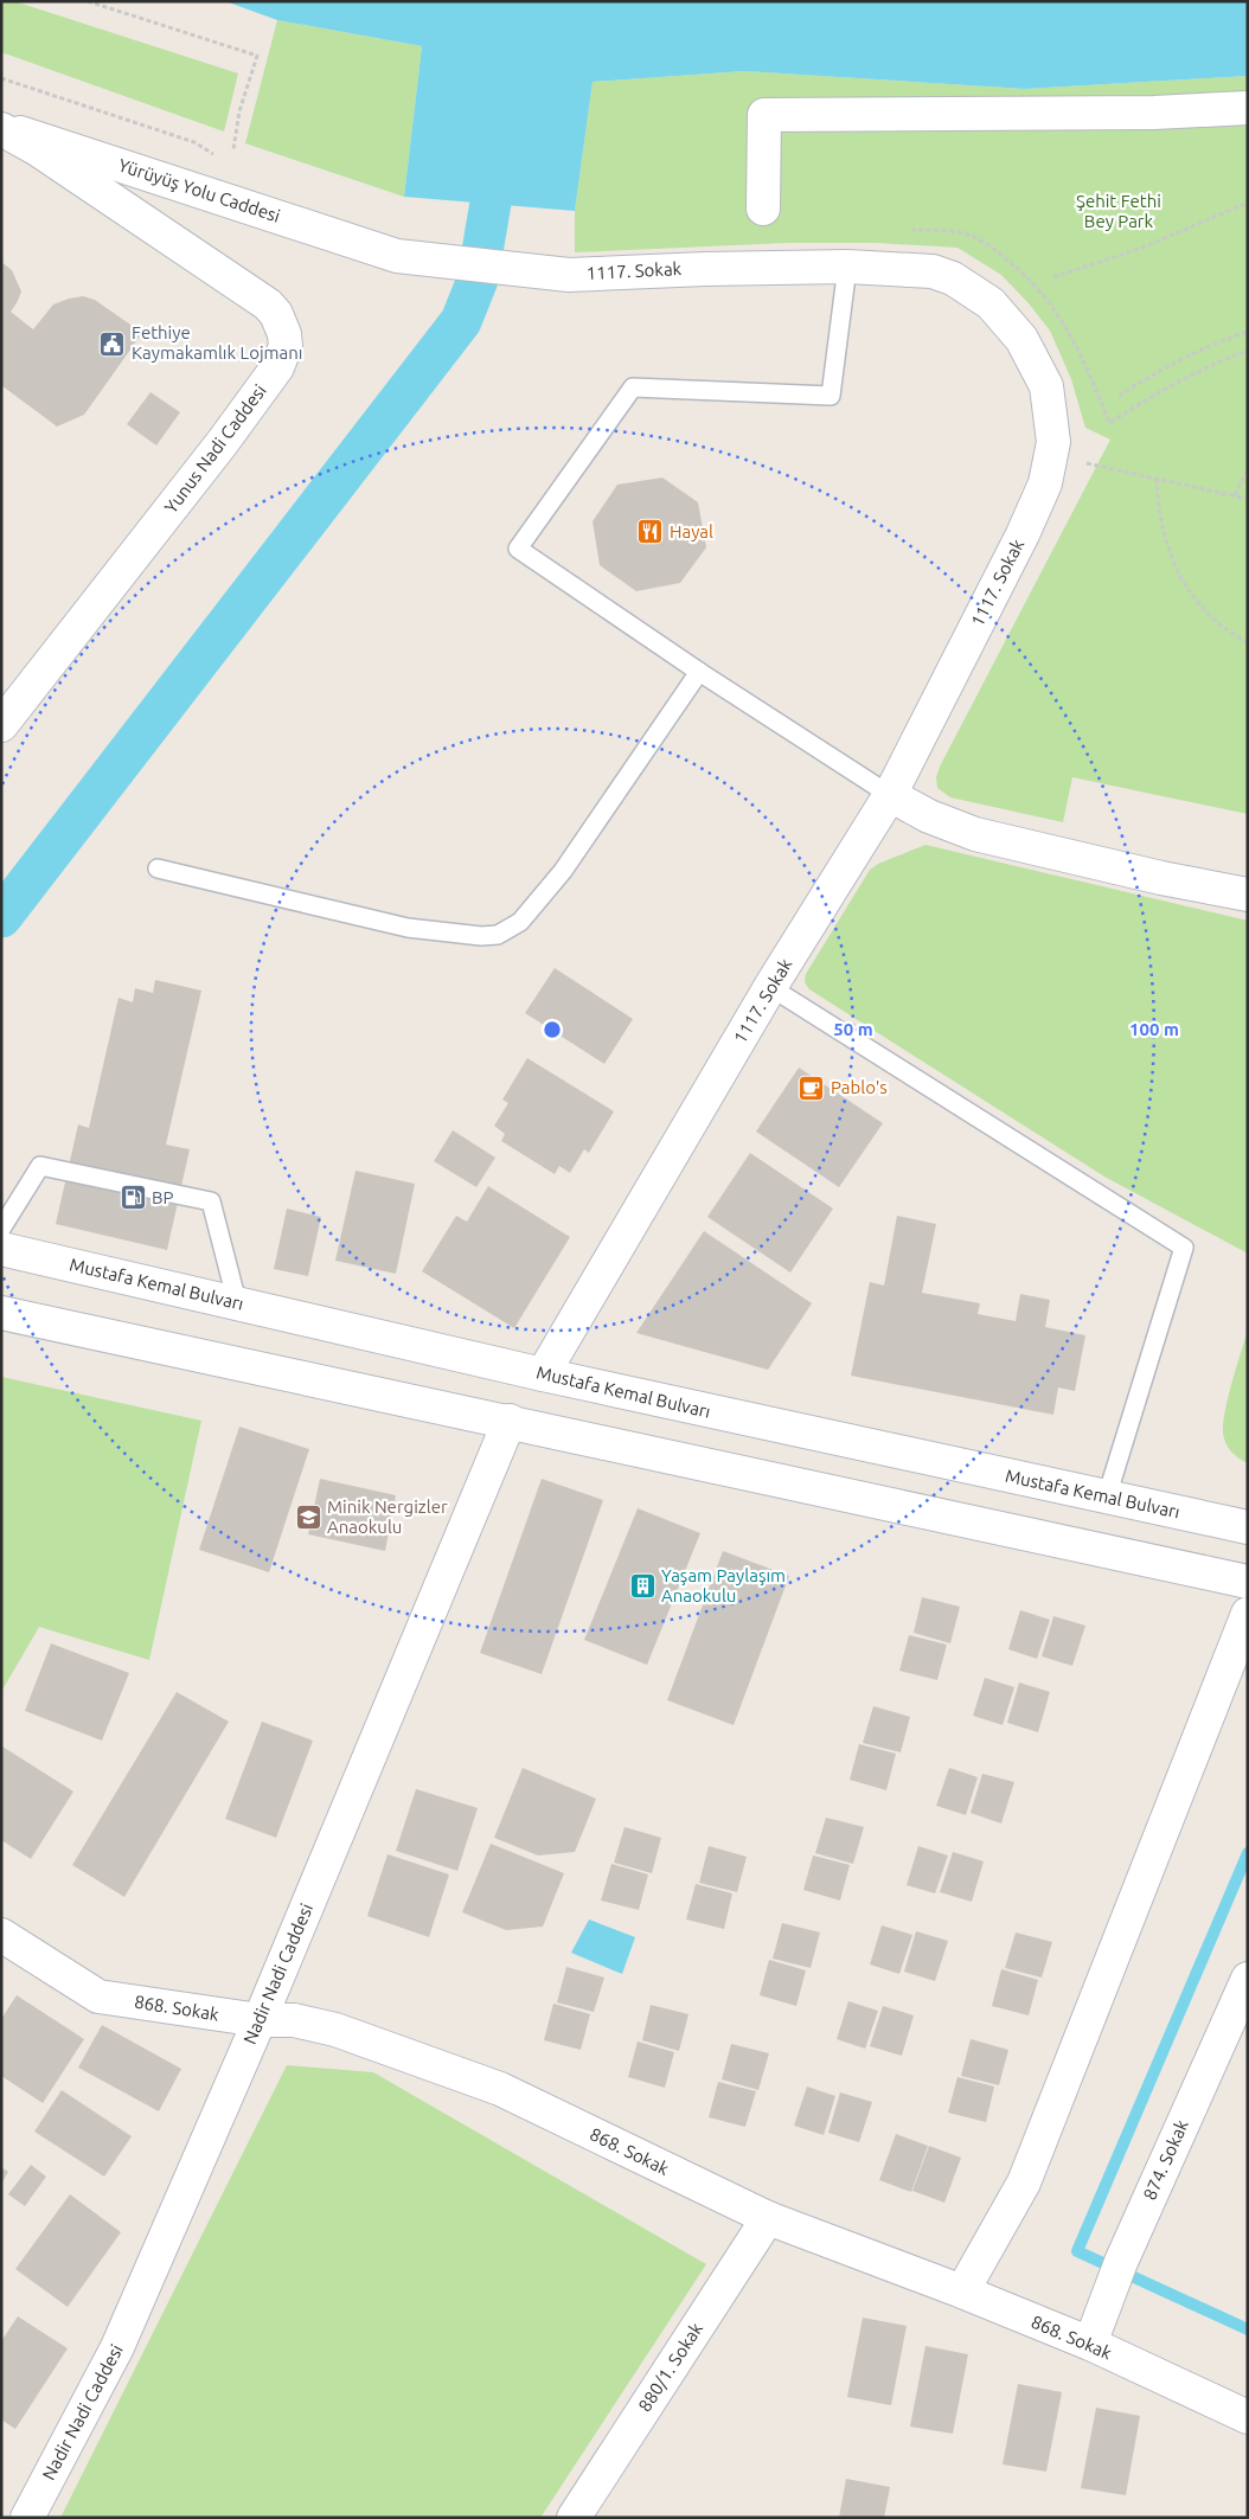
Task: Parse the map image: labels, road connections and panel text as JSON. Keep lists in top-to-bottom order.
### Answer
{
  "streets": {
    "street": [
      "Yürüyüş Yolu Caddesi",
      "1117. Sokak",
      "Yunus Nadi Caddesi",
      "Mustafa Kemal Bulvarı",
      "Nadir Nadi Caddesi",
      "868. Sokak",
      "874. Sokak",
      "880/1. Sokak"
    ]
  },
  "crossings": [
    ["Yürüyüş Yolu Caddesi", "1117. Sokak"],
    ["Yürüyüş Yolu Caddesi", "Yunus Nadi Caddesi"],
    ["1117. Sokak", "Mustafa Kemal Bulvarı"],
    ["Nadir Nadi Caddesi", "868. Sokak"],
    ["868. Sokak", "874. Sokak"],
    ["868. Sokak", "880/1. Sokak"]
  ],
  "parks": ["Şehit Fethi Bey Park"],
  "places": {
    "public building": ["Fethiye Kaymakamlık Lojmanı"],
    "restaurant": ["Hayal"],
    "cafe": ["Pablo's"],
    "fuel station": ["BP"],
    "school or university": ["Minik Nergizler Anaokulu"],
    "building": ["Yaşam Paylaşım Anaokulu"]
  },
  "rings": ["50 m", "100 m"]
}
